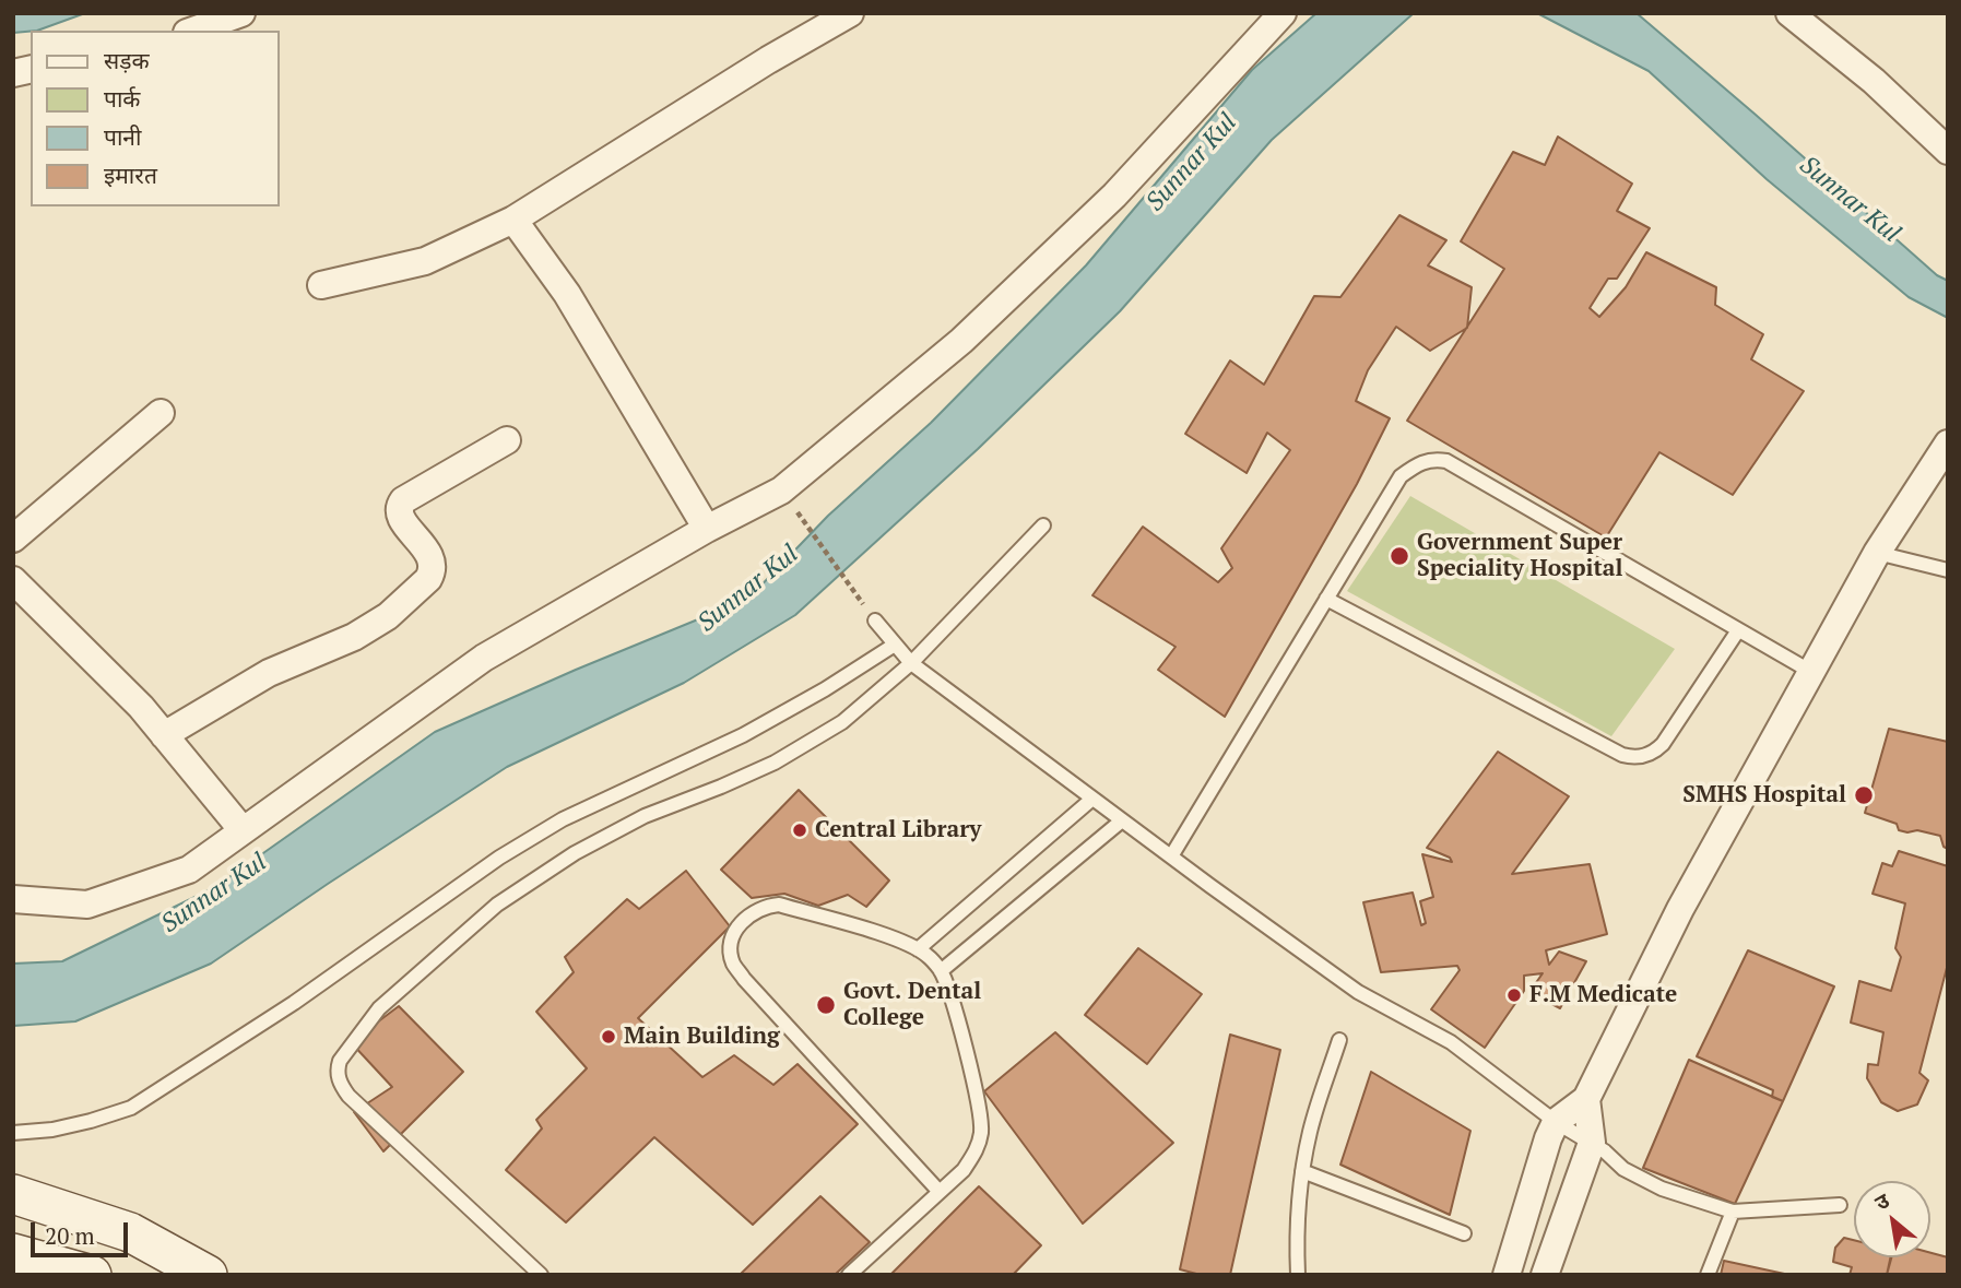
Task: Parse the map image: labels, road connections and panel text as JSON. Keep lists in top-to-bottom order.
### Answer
{
  "water": ["Sunnar Kul"],
  "places": [
    "Government Super Speciality Hospital",
    "SMHS Hospital",
    "Central Library",
    "F.M Medicate",
    "Govt. Dental College",
    "Main Building"
  ],
  "legend": [
    "सड़क",
    "पार्क",
    "पानी",
    "इमारत"
  ],
  "scale_bar": "20 m",
  "north": "top left"
}
